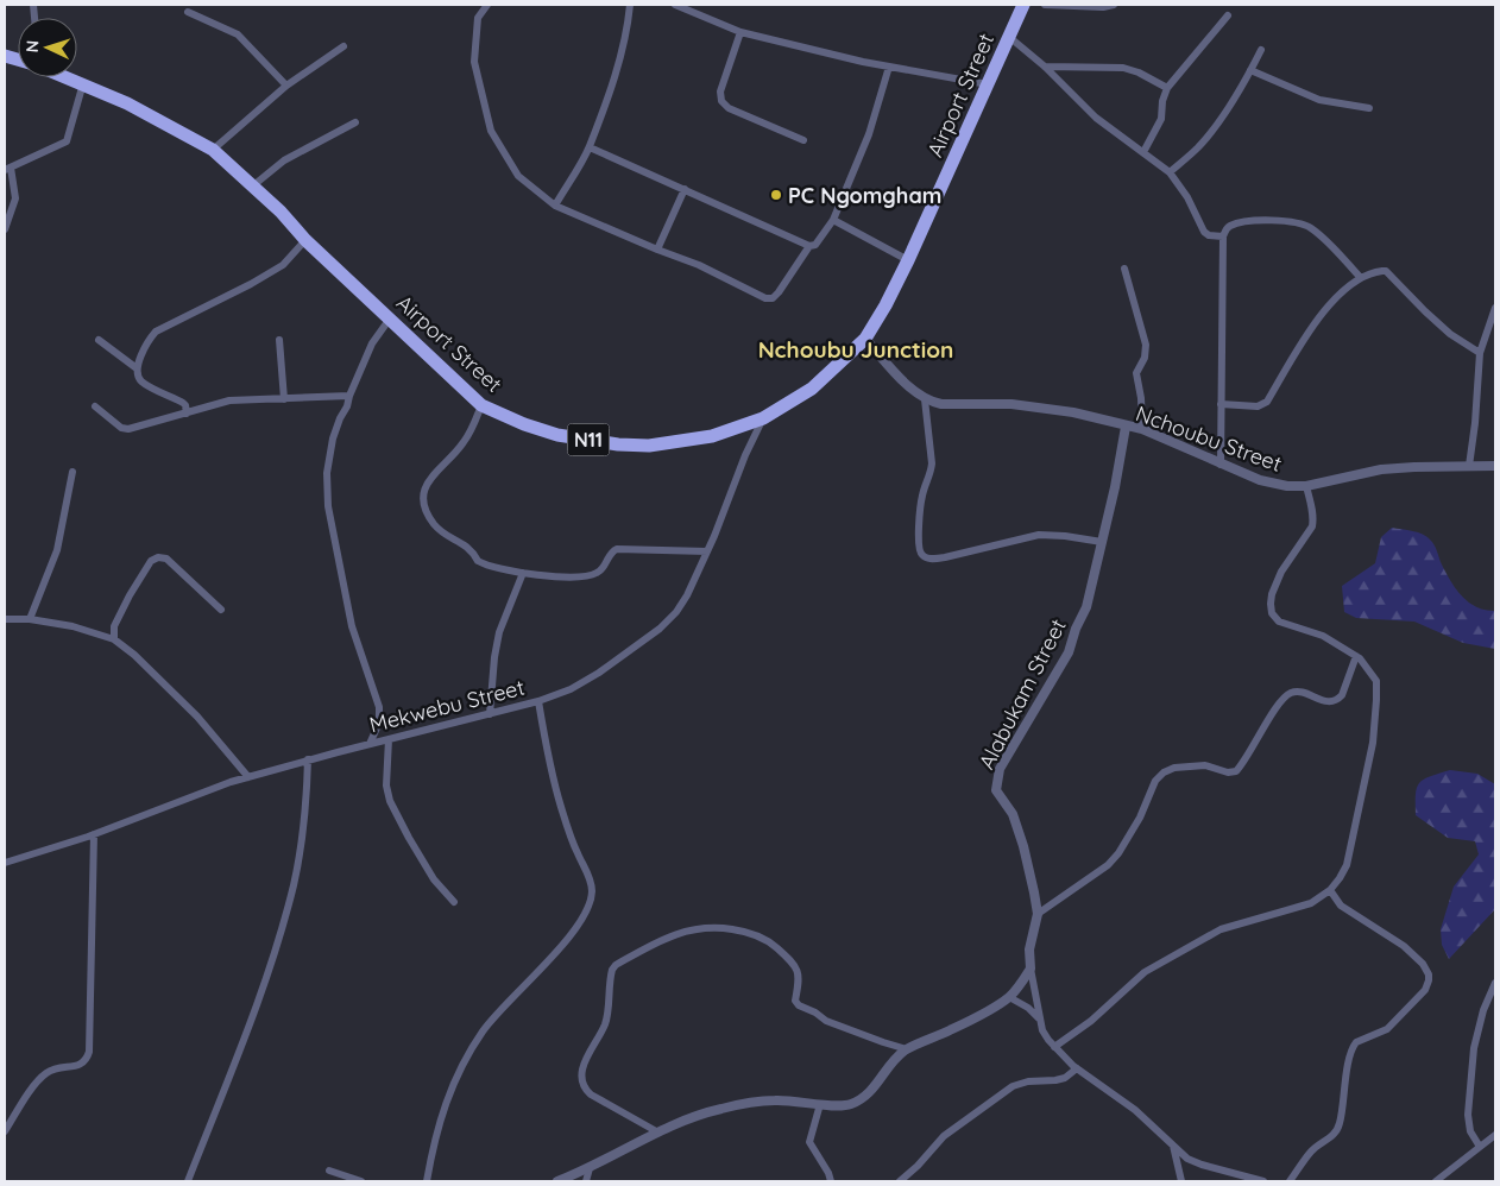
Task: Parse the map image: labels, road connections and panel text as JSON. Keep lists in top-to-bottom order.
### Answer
{
  "streets": {
    "highway": ["Airport Street", "N11"],
    "street": ["Nchoubu Street", "Alabukam Street", "Mekwebu Street"]
  },
  "crossings": [
    ["Airport Street", "Mekwebu Street"],
    ["Nchoubu Street", "Alabukam Street"]
  ],
  "districts": ["Nchoubu Junction"],
  "places": ["PC Ngomgham"],
  "north": "left"
}
